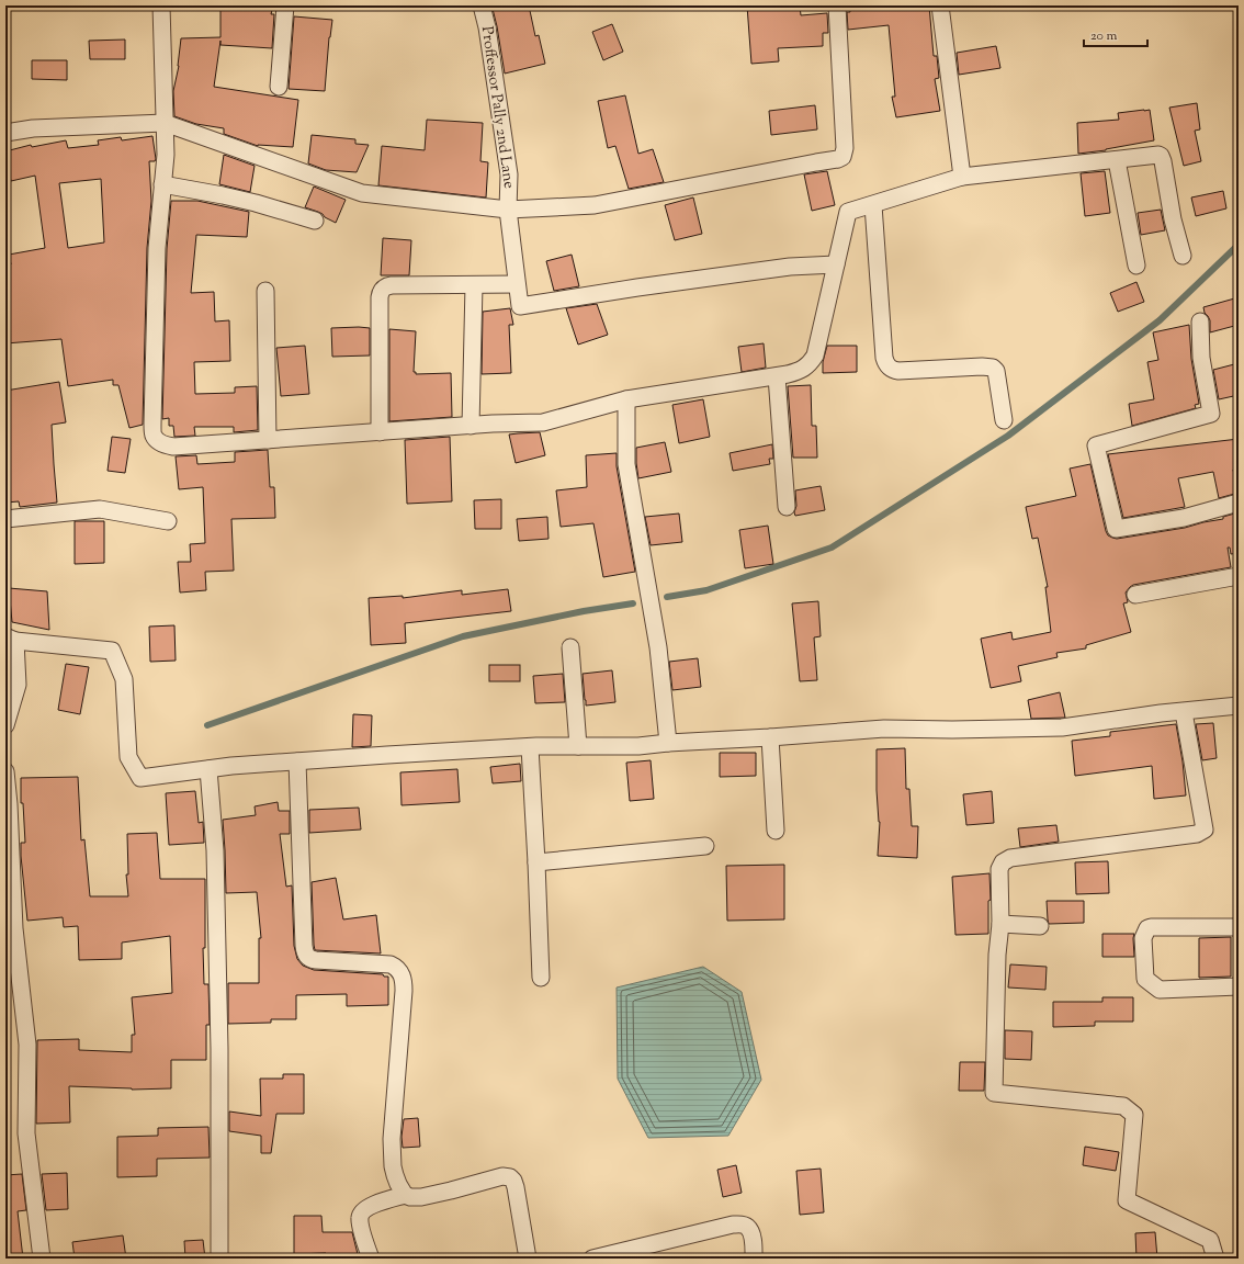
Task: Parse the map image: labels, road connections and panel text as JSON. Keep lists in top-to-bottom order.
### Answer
{
  "streets": {
    "street": ["Proffessor Pally 2nd Lane"]
  },
  "scale_bar": "20 m"
}
